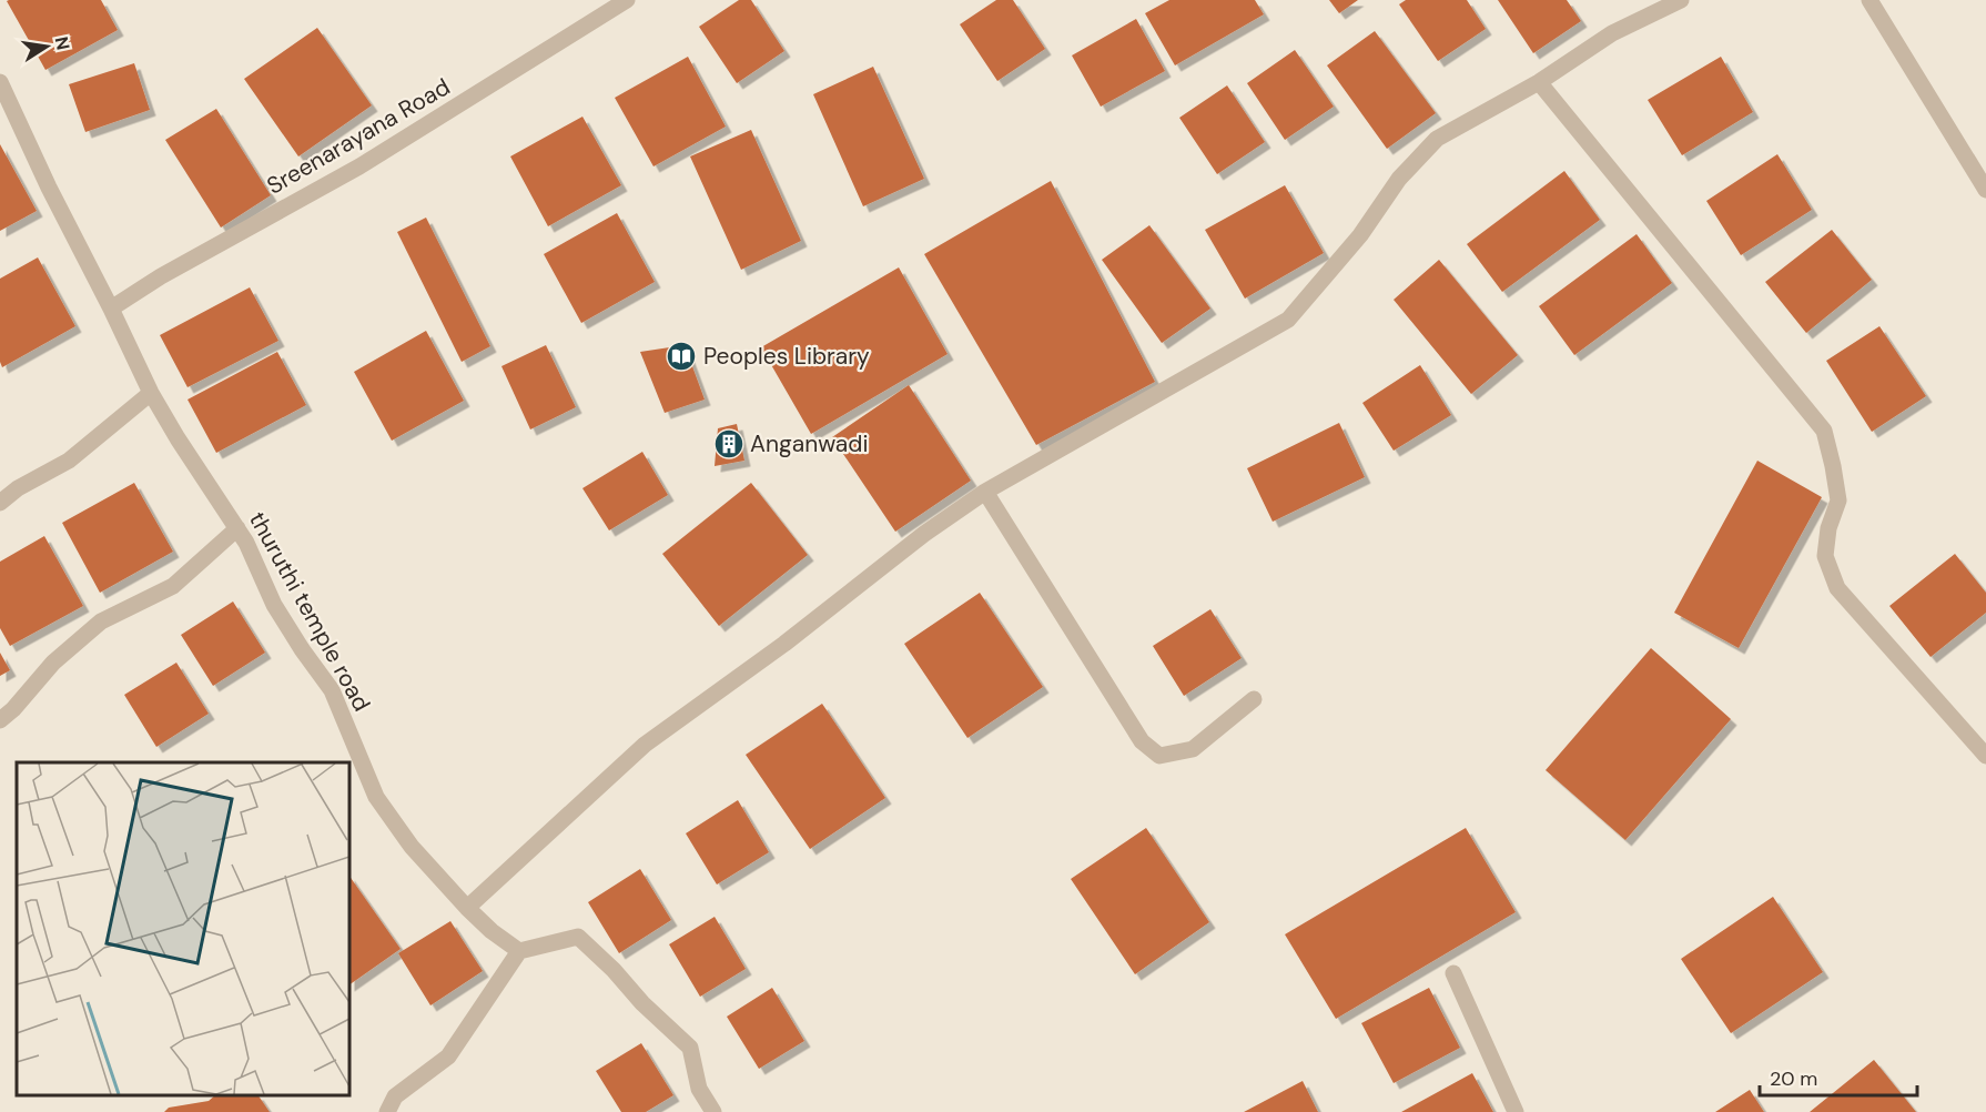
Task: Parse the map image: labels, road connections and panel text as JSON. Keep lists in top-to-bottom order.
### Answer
{
  "streets": {
    "street": ["Sreenarayana Road", "thuruthi temple road"]
  },
  "crossings": [
    ["Sreenarayana Road", "thuruthi temple road"]
  ],
  "places": {
    "library": ["Peoples Library"],
    "building": ["Anganwadi"]
  },
  "scale_bar": "20 m",
  "north": "right"
}
